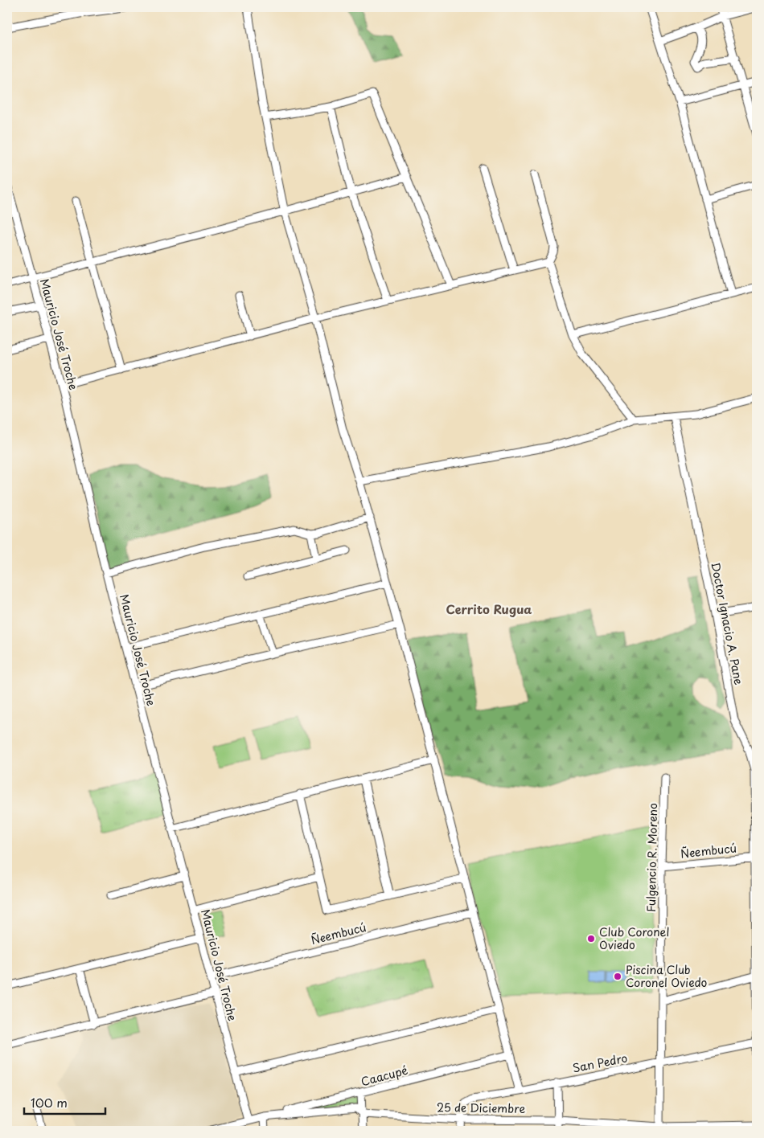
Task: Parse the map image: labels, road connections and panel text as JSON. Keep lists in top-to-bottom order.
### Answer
{
  "streets": {
    "street": [
      "Mauricio José Troche",
      "Doctor Ignacio A. Pane",
      "Ñeembucú",
      "Fulgencio R. Moreno",
      "San Pedro",
      "Caacupé",
      "25 de Diciembre"
    ]
  },
  "crossings": [
    ["Mauricio José Troche", "Ñeembucú"],
    ["Mauricio José Troche", "25 de Diciembre"],
    ["Doctor Ignacio A. Pane", "Ñeembucú"],
    ["Doctor Ignacio A. Pane", "San Pedro"],
    ["Ñeembucú", "Fulgencio R. Moreno"],
    ["Fulgencio R. Moreno", "San Pedro"],
    ["Fulgencio R. Moreno", "25 de Diciembre"],
    ["San Pedro", "25 de Diciembre"],
    ["Caacupé", "25 de Diciembre"]
  ],
  "districts": ["Cerrito Rugua"],
  "places": ["Club Coronel Oviedo", "Piscina Club Coronel Oviedo"],
  "scale_bar": "100 m"
}
